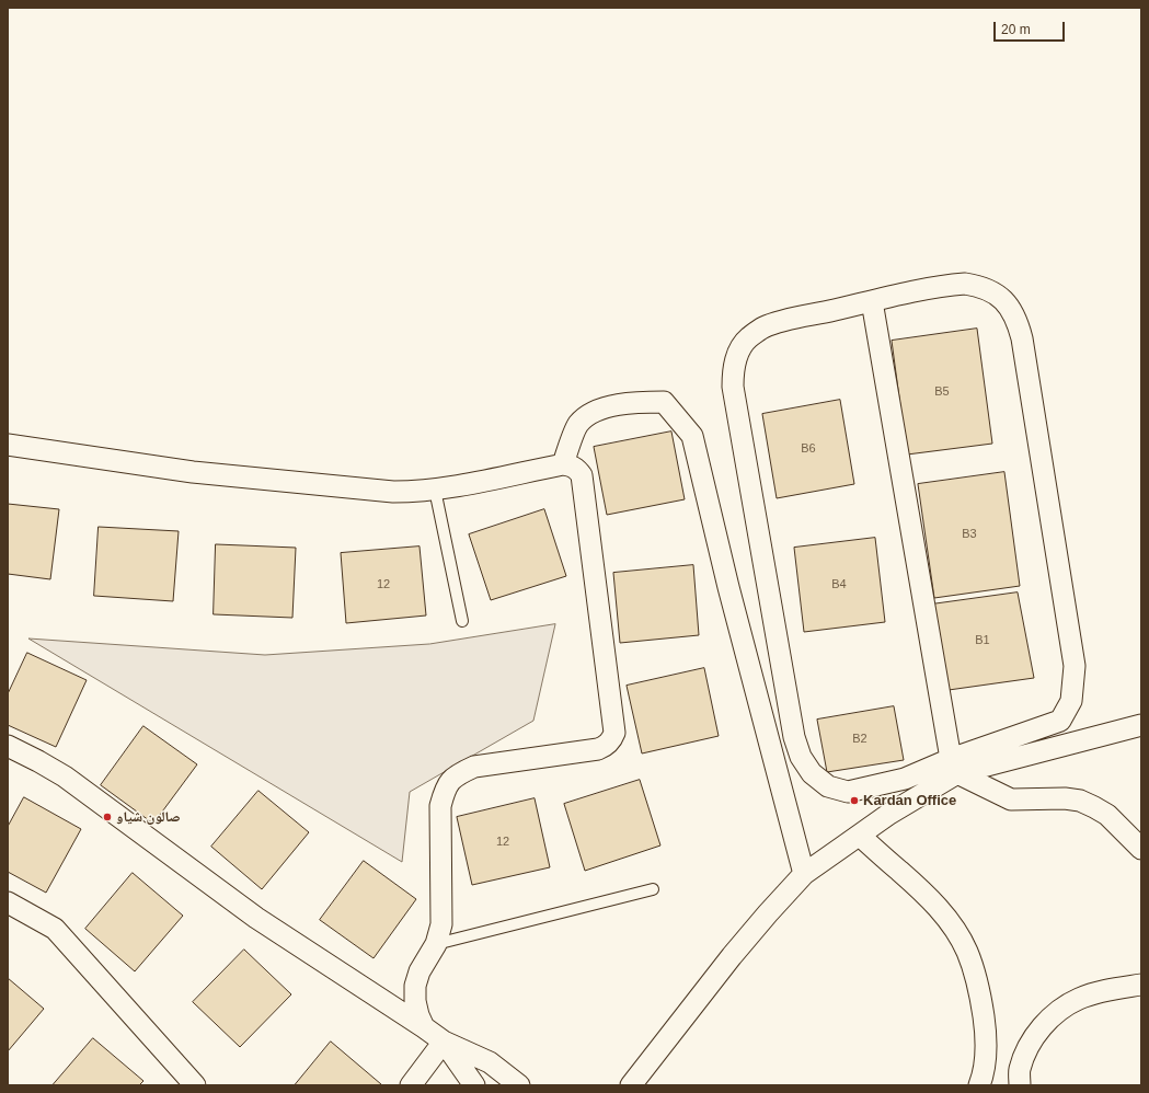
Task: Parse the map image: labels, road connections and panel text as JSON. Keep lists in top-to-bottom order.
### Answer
{
  "places": ["Kardan Office", "صالون شياو"],
  "house_numbers": [
    "B5",
    "B6",
    "B3",
    "12",
    "B4",
    "B1",
    "B2",
    "12"
  ],
  "scale_bar": "20 m"
}
